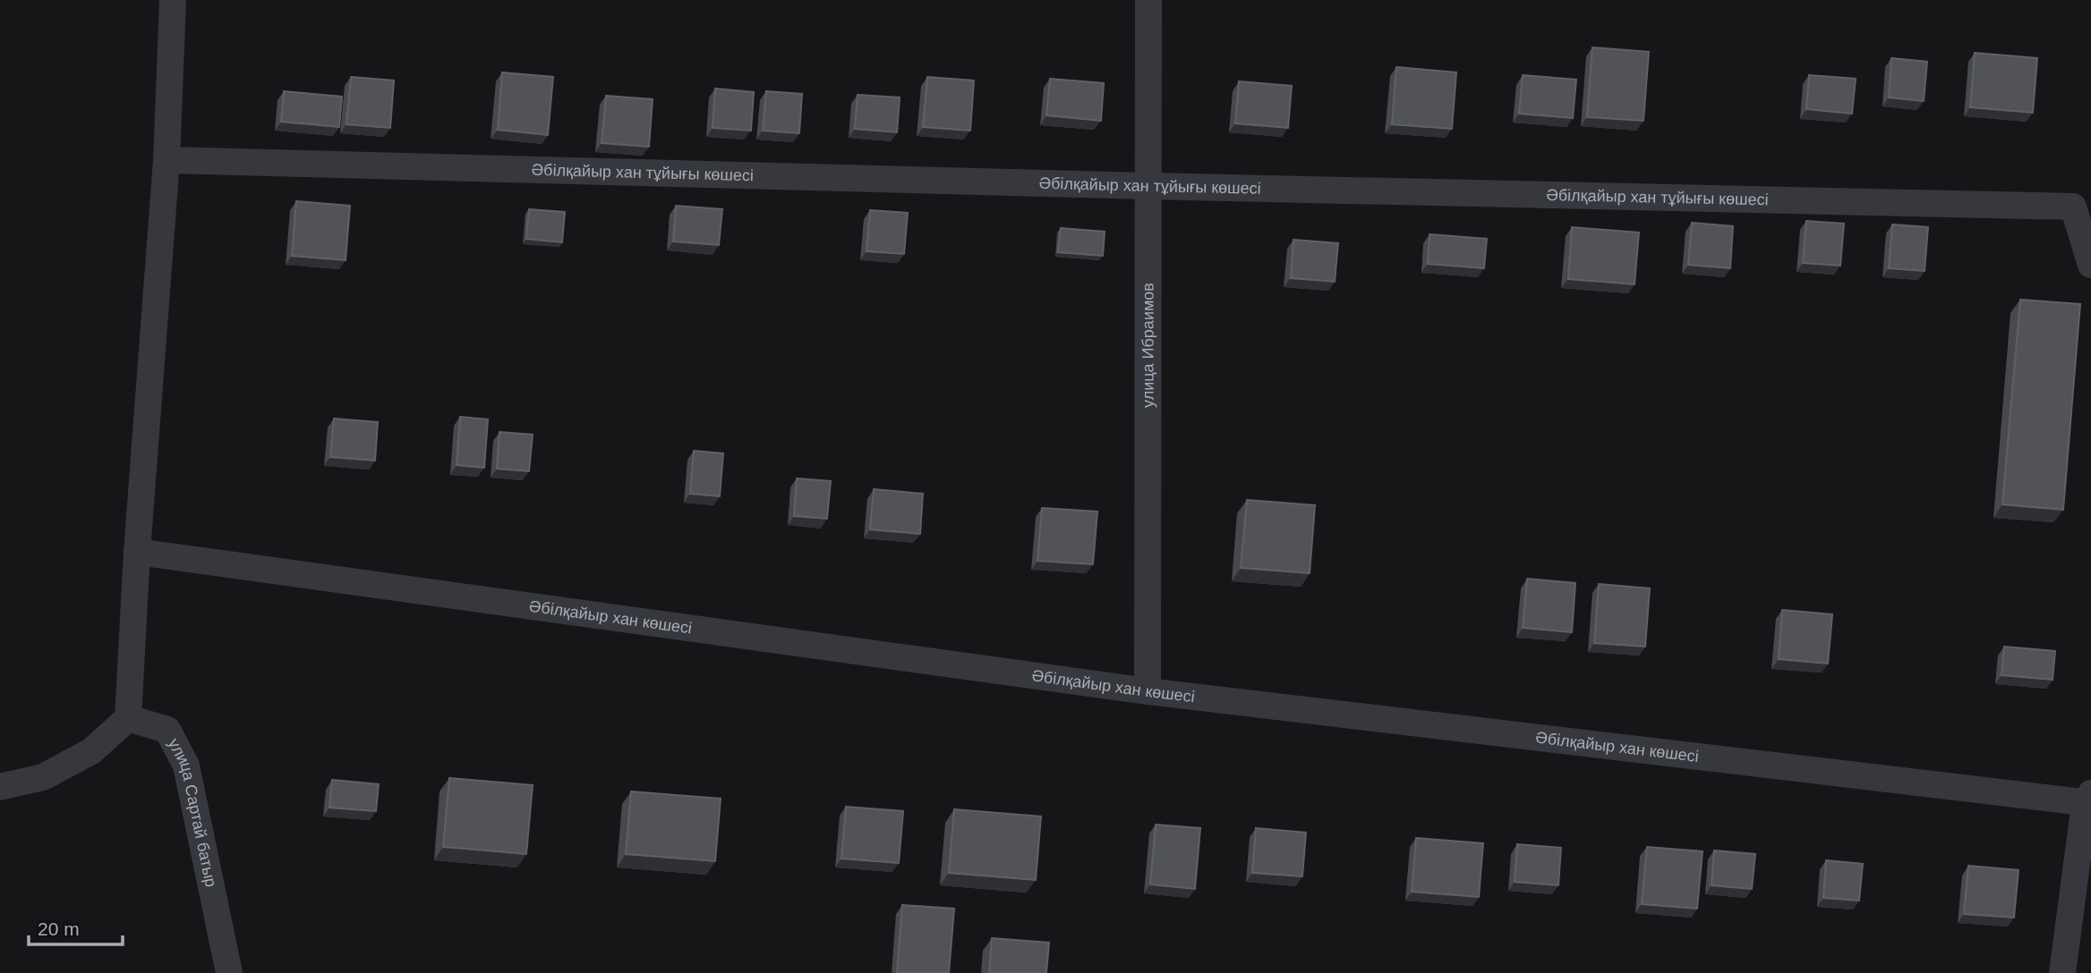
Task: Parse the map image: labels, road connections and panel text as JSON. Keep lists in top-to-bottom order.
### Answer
{
  "streets": {
    "street": [
      "Әбілқайыр хан тұйығы көшесі",
      "улица Ибраимов",
      "Әбілқайыр хан көшесі",
      "улица Сартай батыр"
    ]
  },
  "crossings": [
    ["Әбілқайыр хан тұйығы көшесі", "улица Ибраимов"],
    ["улица Ибраимов", "Әбілқайыр хан көшесі"]
  ],
  "scale_bar": "20 m"
}
